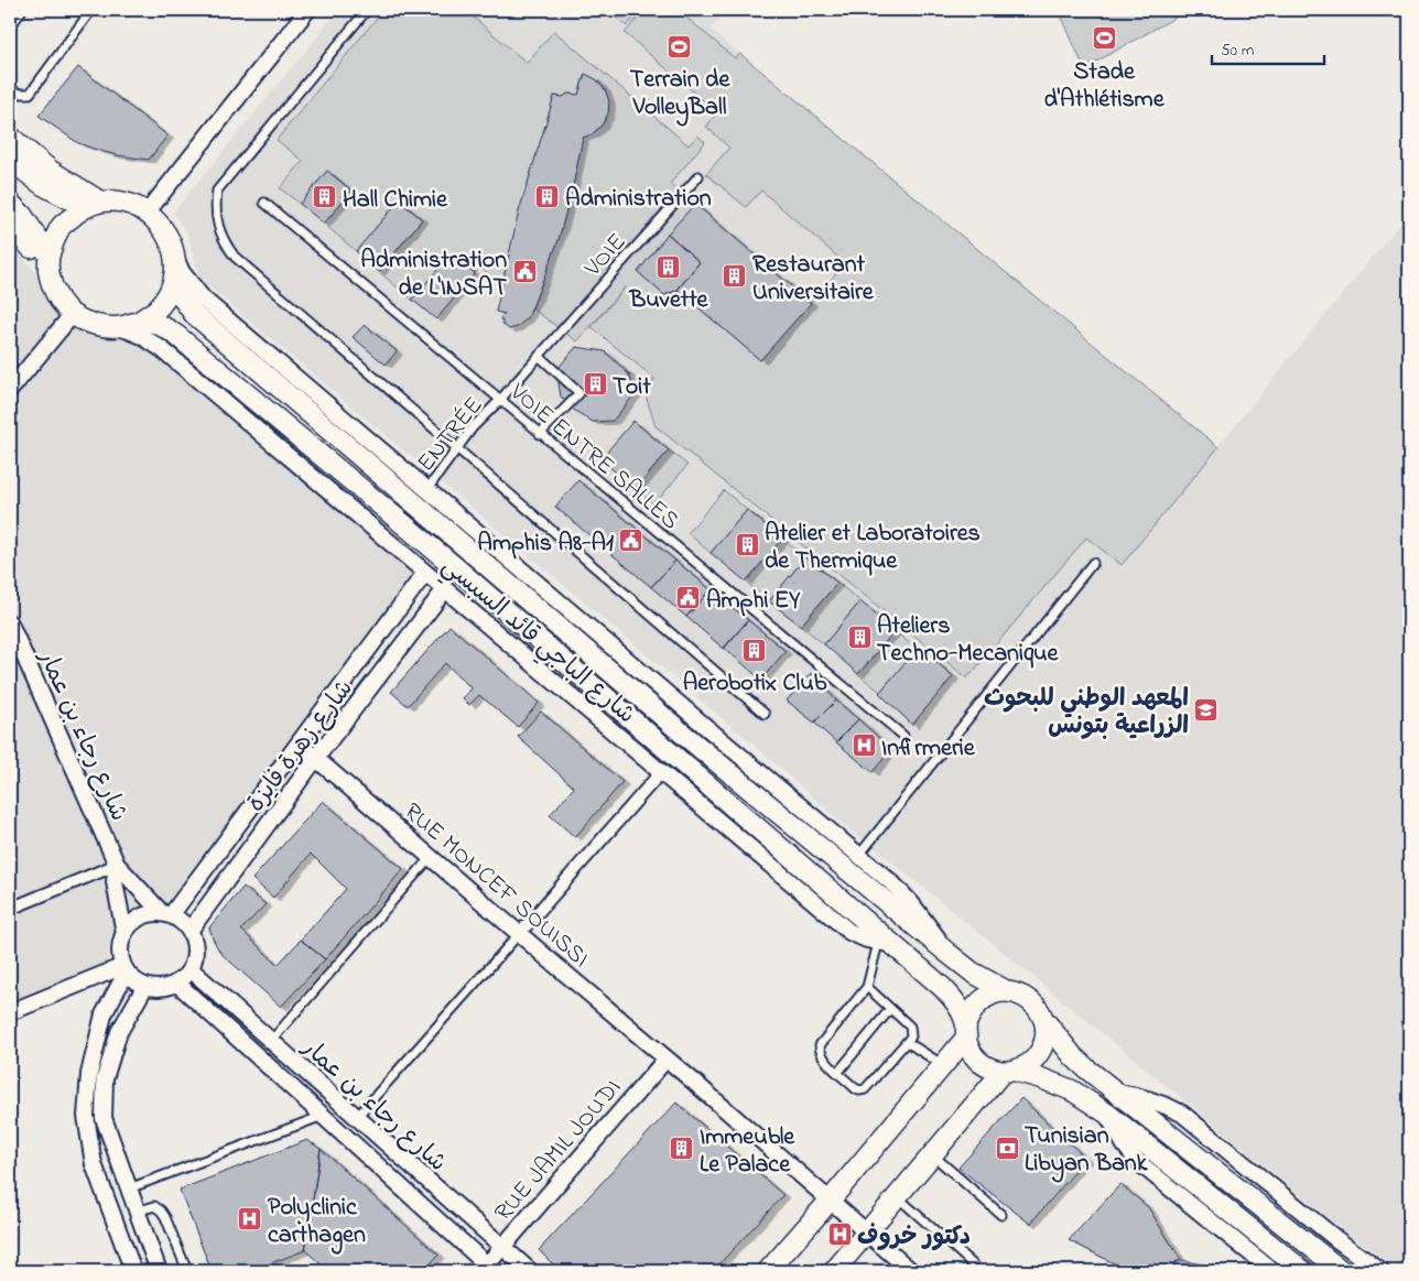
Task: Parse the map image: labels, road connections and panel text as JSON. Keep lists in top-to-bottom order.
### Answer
{
  "streets": {
    "street": [
      "شارع الباجي قائد السبسي",
      "شارع رجاء بن عمار",
      "شارع زهرة فايزة",
      "RUE MONCEF SOUISSI",
      "RUE JAMIL JOUDI"
    ],
    "lane": ["VOIE", "ENTRÉE", "VOIE ENTRE SALLES"]
  },
  "crossings": [
    ["ENTRÉE", "VOIE ENTRE SALLES"],
    ["شارع الباجي قائد السبسي", "شارع زهرة فايزة"],
    ["شارع رجاء بن عمار", "شارع زهرة فايزة"],
    ["شارع رجاء بن عمار", "RUE JAMIL JOUDI"],
    ["شارع زهرة فايزة", "RUE MONCEF SOUISSI"],
    ["RUE MONCEF SOUISSI", "RUE JAMIL JOUDI"]
  ],
  "places": {
    "sports": ["Stade d'Athlétisme", "Terrain de VolleyBall"],
    "building": [
      "Administration",
      "Hall Chimie",
      "Buvette",
      "Restaurant Universitaire",
      "Toit",
      "Atelier et Laboratoires de Thermique",
      "Ateliers Techno-Mecanique",
      "Aerobotix Club",
      "Immeuble Le Palace"
    ],
    "public building": ["Administration de L'INSAT", "Amphis A8-A1", "Amphi EY"],
    "school or university": ["المعهد الوطني للبحوث الزراعية بتونس"],
    "hospital": ["Infirmerie", "Polyclinic carthagen", "دكتور خروف"],
    "bank": ["Tunisian Libyan Bank"]
  },
  "scale_bar": "50 m"
}
